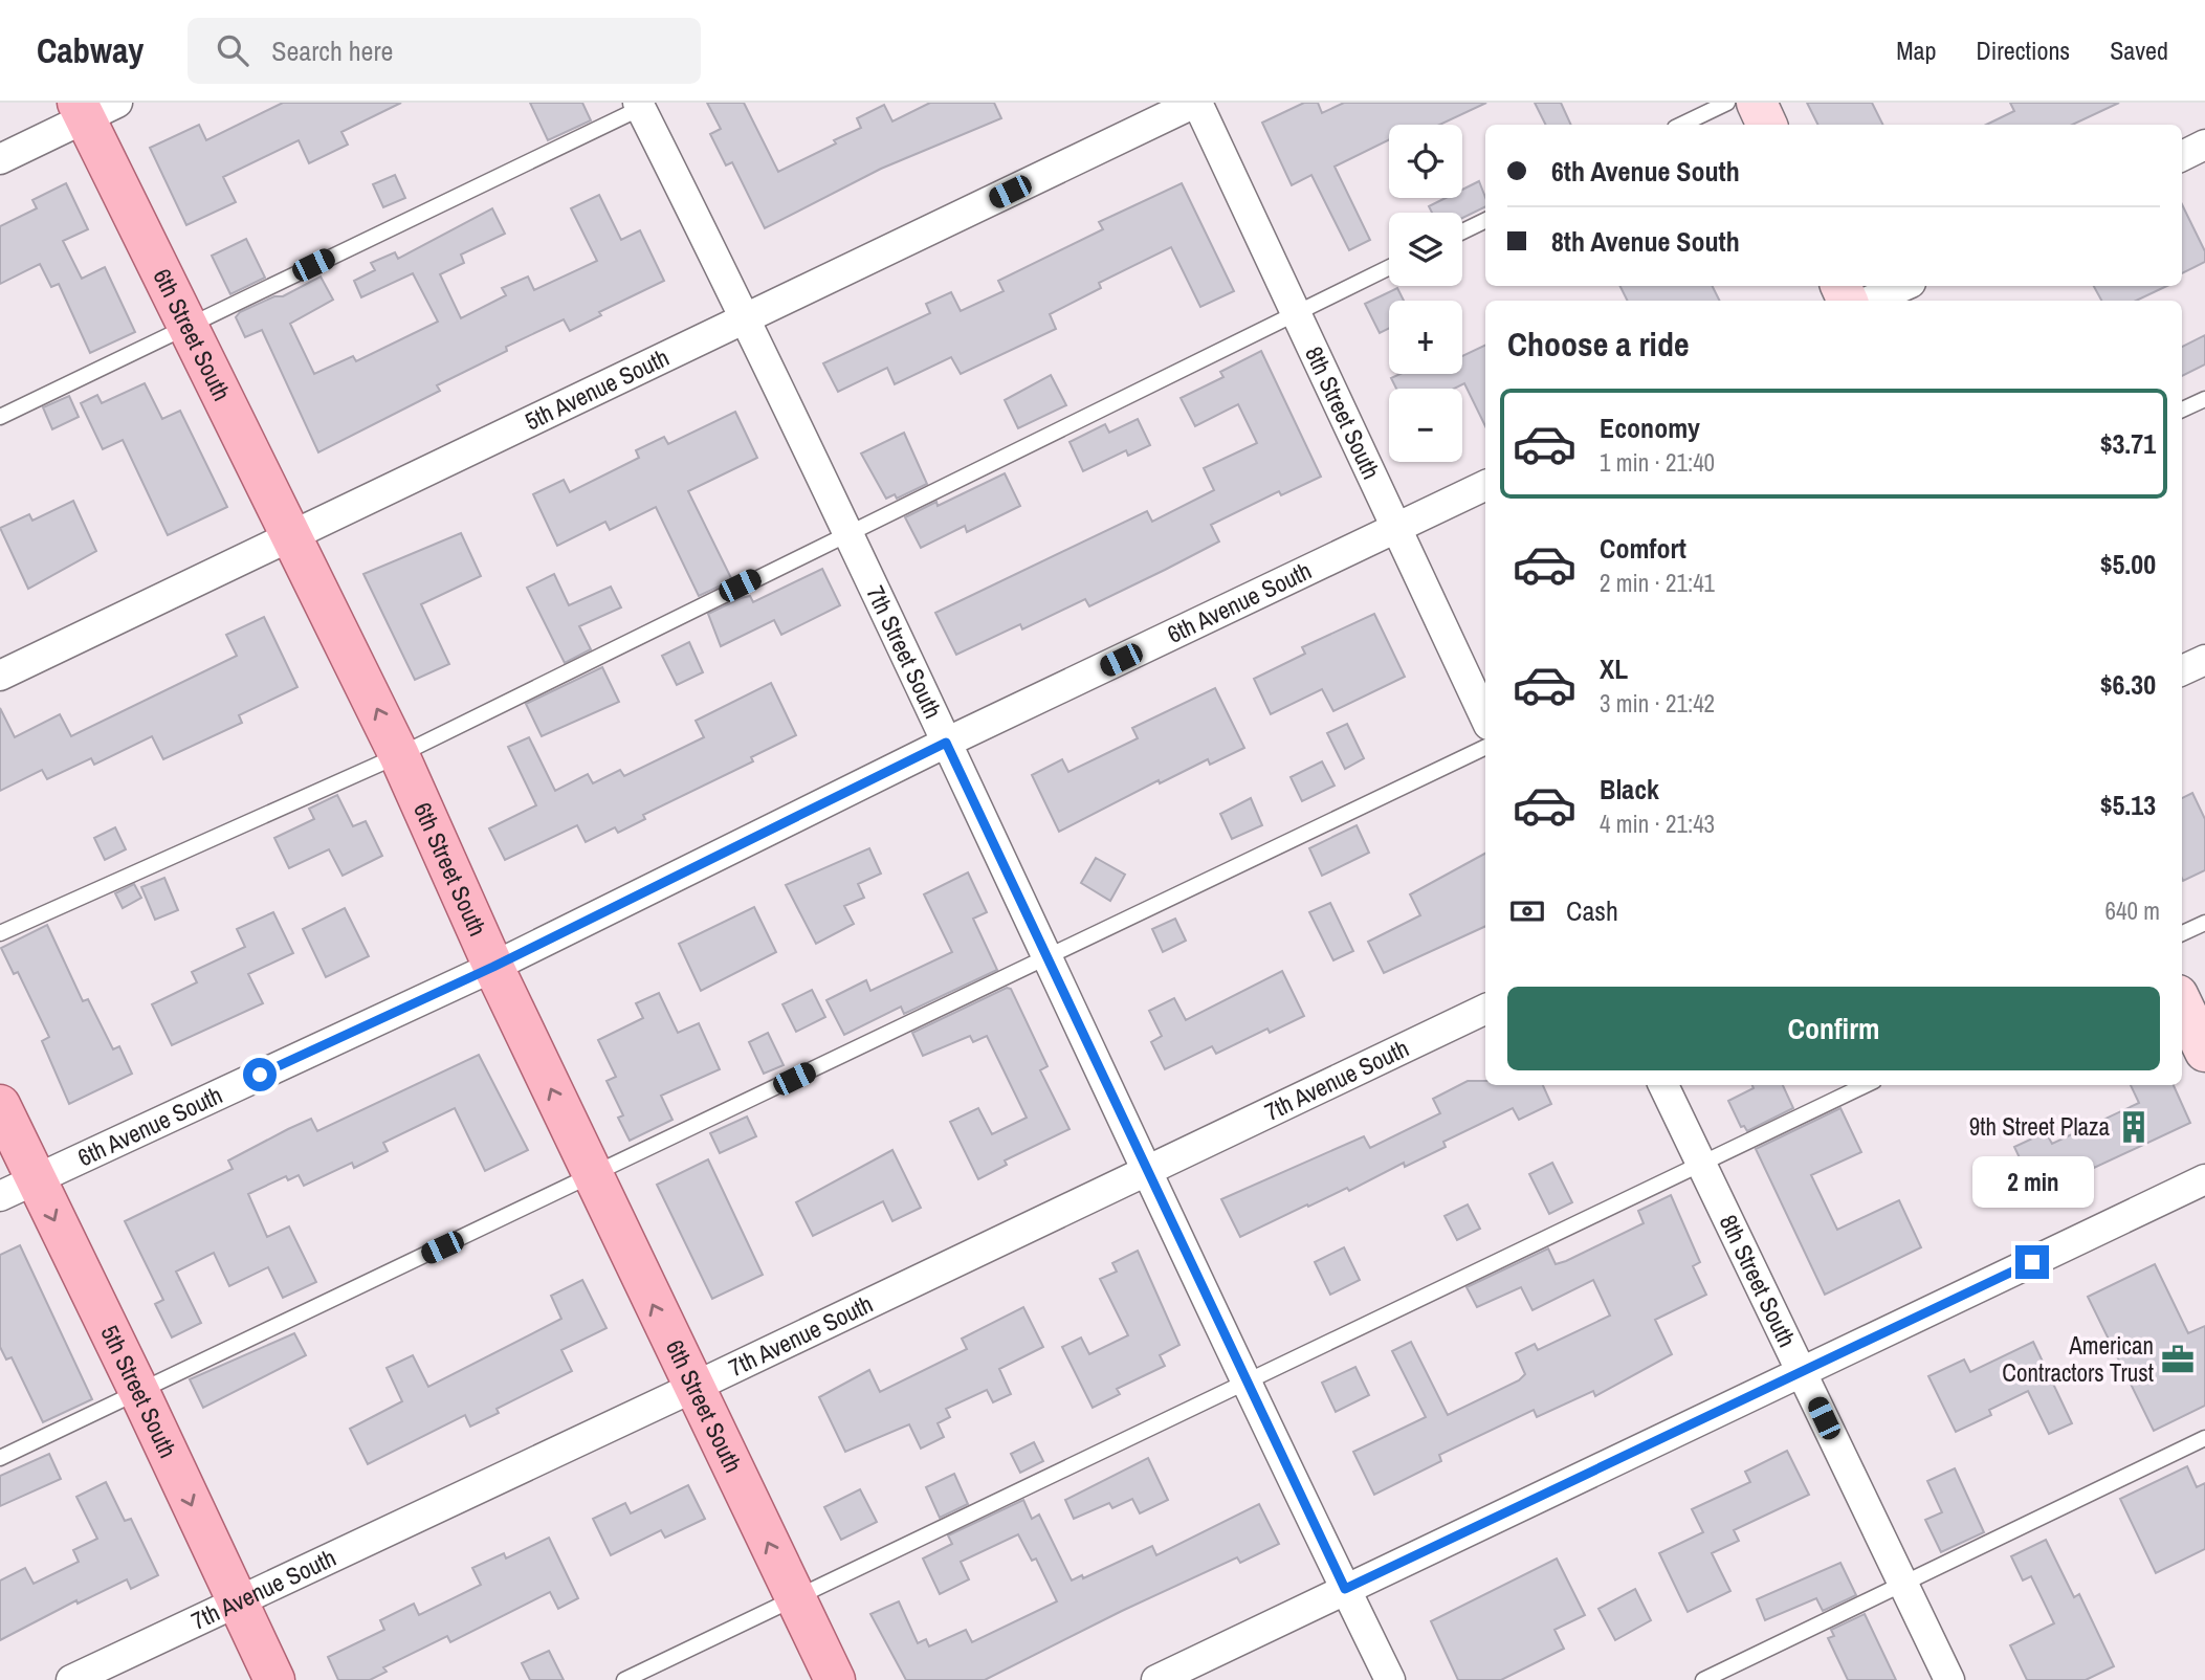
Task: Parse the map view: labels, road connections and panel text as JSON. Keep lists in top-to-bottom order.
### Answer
{
  "streets": {
    "main road": ["6th Street South", "5th Street South"],
    "street": [
      "5th Avenue South",
      "8th Street South",
      "6th Avenue South",
      "7th Street South",
      "7th Avenue South"
    ]
  },
  "crossings": [
    ["6th Street South", "5th Avenue South"],
    ["6th Street South", "6th Avenue South"],
    ["6th Street South", "7th Avenue South"],
    ["5th Avenue South", "8th Street South"],
    ["5th Avenue South", "7th Street South"],
    ["8th Street South", "6th Avenue South"],
    ["6th Avenue South", "7th Street South"],
    ["6th Avenue South", "5th Street South"],
    ["7th Street South", "7th Avenue South"],
    ["7th Avenue South", "5th Street South"]
  ],
  "one_way": ["6th Street South", "5th Street South"],
  "places": {
    "building": ["9th Street Plaza"],
    "office": ["American Contractors Trust"]
  },
  "page": {
    "header": "Cabway",
    "search": "Search here",
    "nav": ["Map", "Directions", "Saved"],
    "map_buttons": ["+", "−"],
    "banner": ["6th Avenue South", "8th Avenue South"],
    "heading": "Choose a ride",
    "list": [
      {
        "name": "Economy",
        "note": "1 min · 21:40",
        "value": "$3.71"
      },
      {
        "name": "Comfort",
        "note": "2 min · 21:41",
        "value": "$5.00"
      },
      {
        "name": "XL",
        "note": "3 min · 21:42",
        "value": "$6.30"
      },
      {
        "name": "Black",
        "note": "4 min · 21:43",
        "value": "$5.13"
      }
    ],
    "pay": ["Cash", "640 m"],
    "buttons": "Confirm",
    "bubble": "2 min"
  }
}
